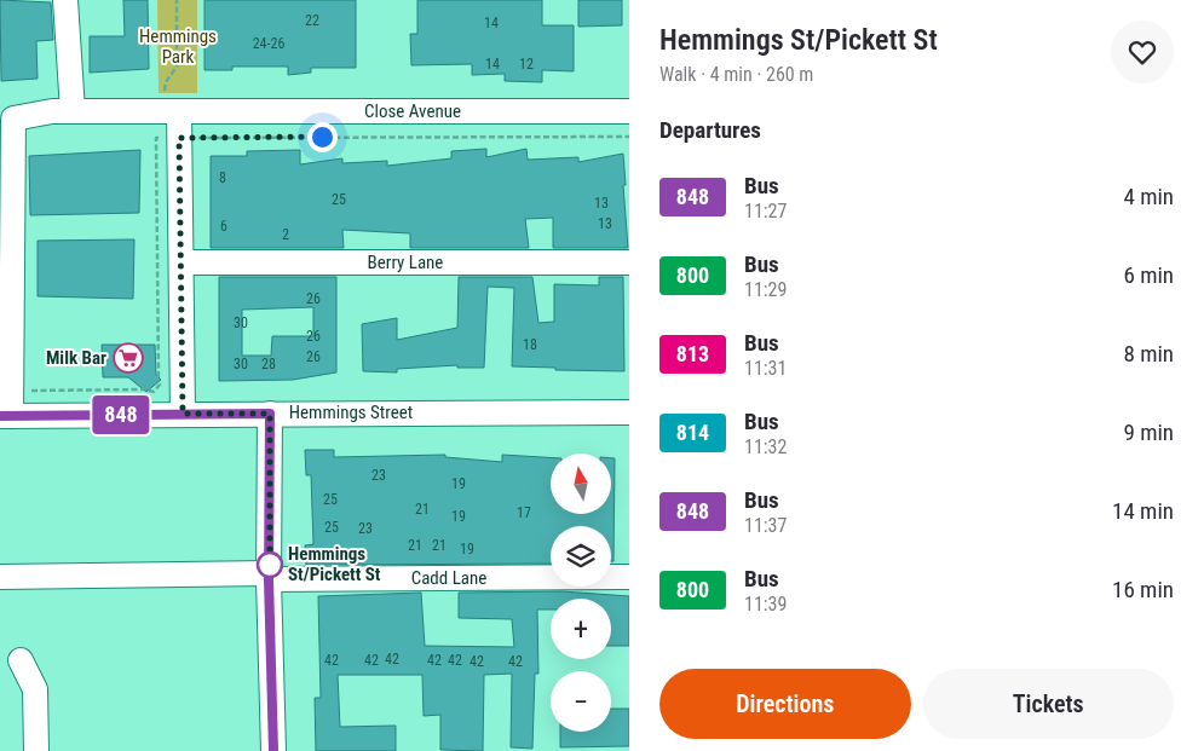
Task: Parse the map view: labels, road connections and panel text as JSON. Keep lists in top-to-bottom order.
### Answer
{
  "streets": {
    "street": [
      "Close Avenue",
      "Berry Lane",
      "Hemmings Street",
      "Cadd Lane"
    ]
  },
  "crossings": [
    ["Close Avenue", "Hemmings Street"]
  ],
  "parks": ["Hemmings Park"],
  "places": {
    "supermarket": ["Milk Bar"],
    "other": ["Hemmings St/Pickett St"]
  },
  "lines": ["bus line 848"],
  "house_numbers": [
    "22",
    "14",
    "24-26",
    "14",
    "12",
    "8",
    "25",
    "13",
    "13",
    "6",
    "2",
    "26",
    "30",
    "26",
    "18",
    "26",
    "30",
    "28",
    "23",
    "19",
    "25",
    "21",
    "17",
    "19",
    "25",
    "23",
    "21",
    "21",
    "19",
    "42",
    "42",
    "42",
    "42",
    "42",
    "42",
    "42"
  ],
  "north": "top",
  "page": {
    "on_map": "848",
    "heading": [
      ["Hemmings St/Pickett St", "Walk · 4 min · 260 m"],
      "Departures"
    ],
    "list": [
      {
        "mark": "848",
        "name": "Bus",
        "note": "11:27",
        "value": "4 min"
      },
      {
        "mark": "800",
        "name": "Bus",
        "note": "11:29",
        "value": "6 min"
      },
      {
        "mark": "813",
        "name": "Bus",
        "note": "11:31",
        "value": "8 min"
      },
      {
        "mark": "814",
        "name": "Bus",
        "note": "11:32",
        "value": "9 min"
      },
      {
        "mark": "848",
        "name": "Bus",
        "note": "11:37",
        "value": "14 min"
      },
      {
        "mark": "800",
        "name": "Bus",
        "note": "11:39",
        "value": "16 min"
      }
    ],
    "map_buttons": ["+", "−"],
    "buttons": ["Directions", "Tickets"]
  }
}
